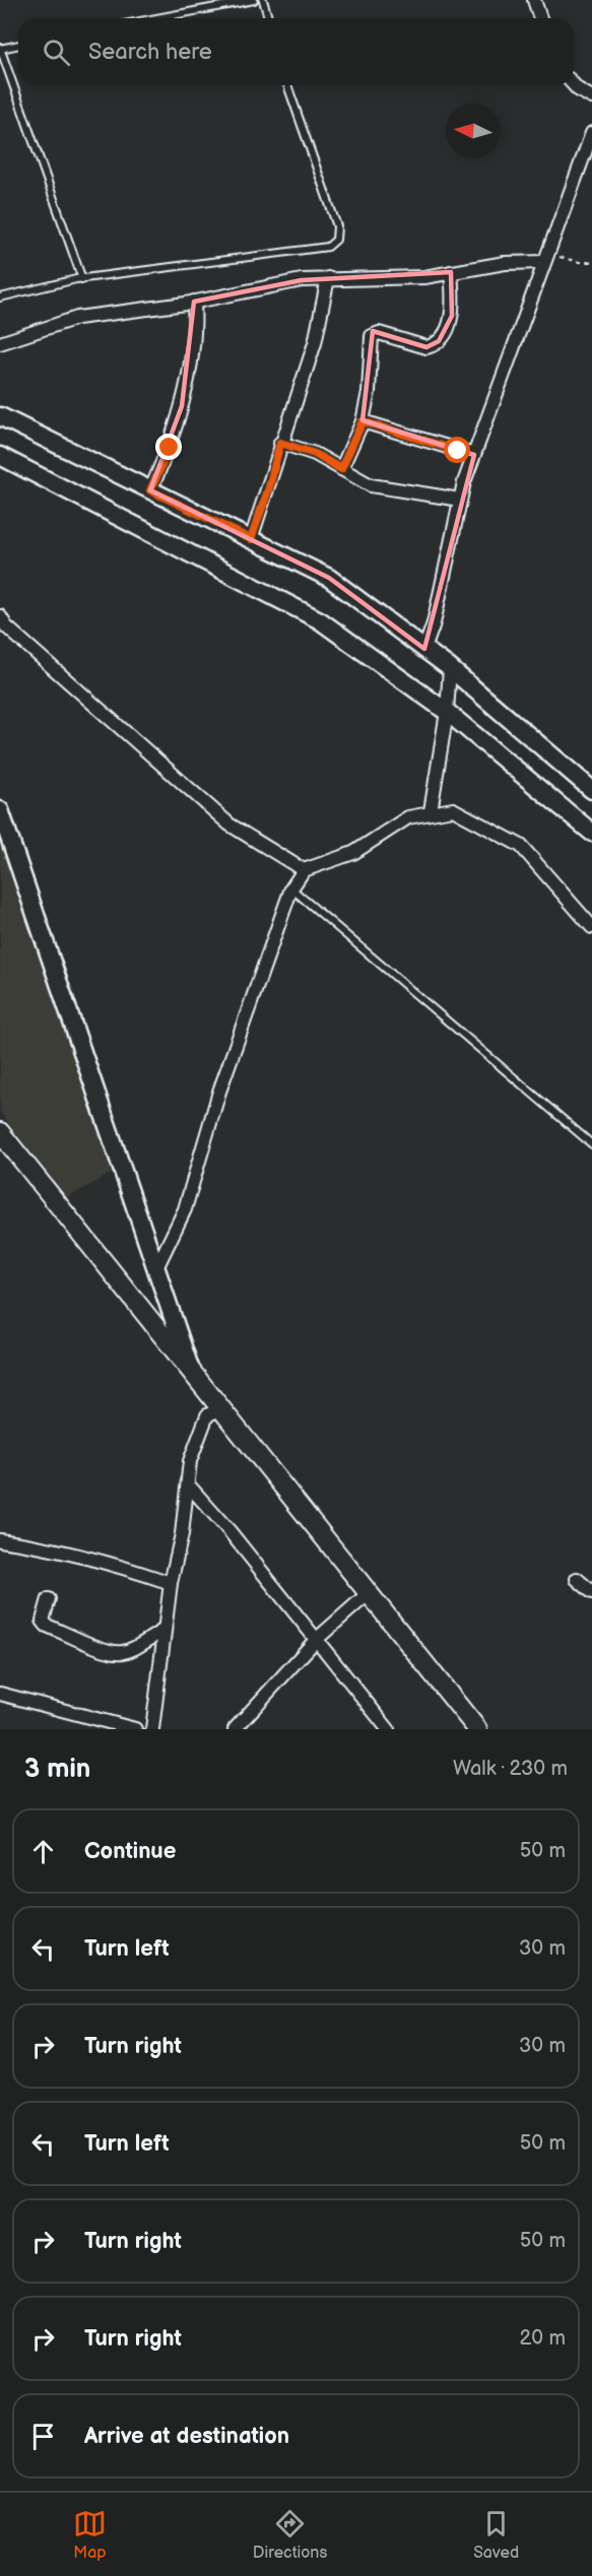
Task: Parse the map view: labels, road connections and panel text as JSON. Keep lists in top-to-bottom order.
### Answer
{
  "north": "left",
  "page": {
    "search": "Search here",
    "heading": ["3 min", "Walk · 230 m"],
    "list": [
      ["Continue", "50 m"],
      ["Turn left", "30 m"],
      ["Turn right", "30 m"],
      ["Turn left", "50 m"],
      ["Turn right", "50 m"],
      ["Turn right", "20 m"],
      "Arrive at destination"
    ],
    "nav": ["Map", "Directions", "Saved"]
  }
}
